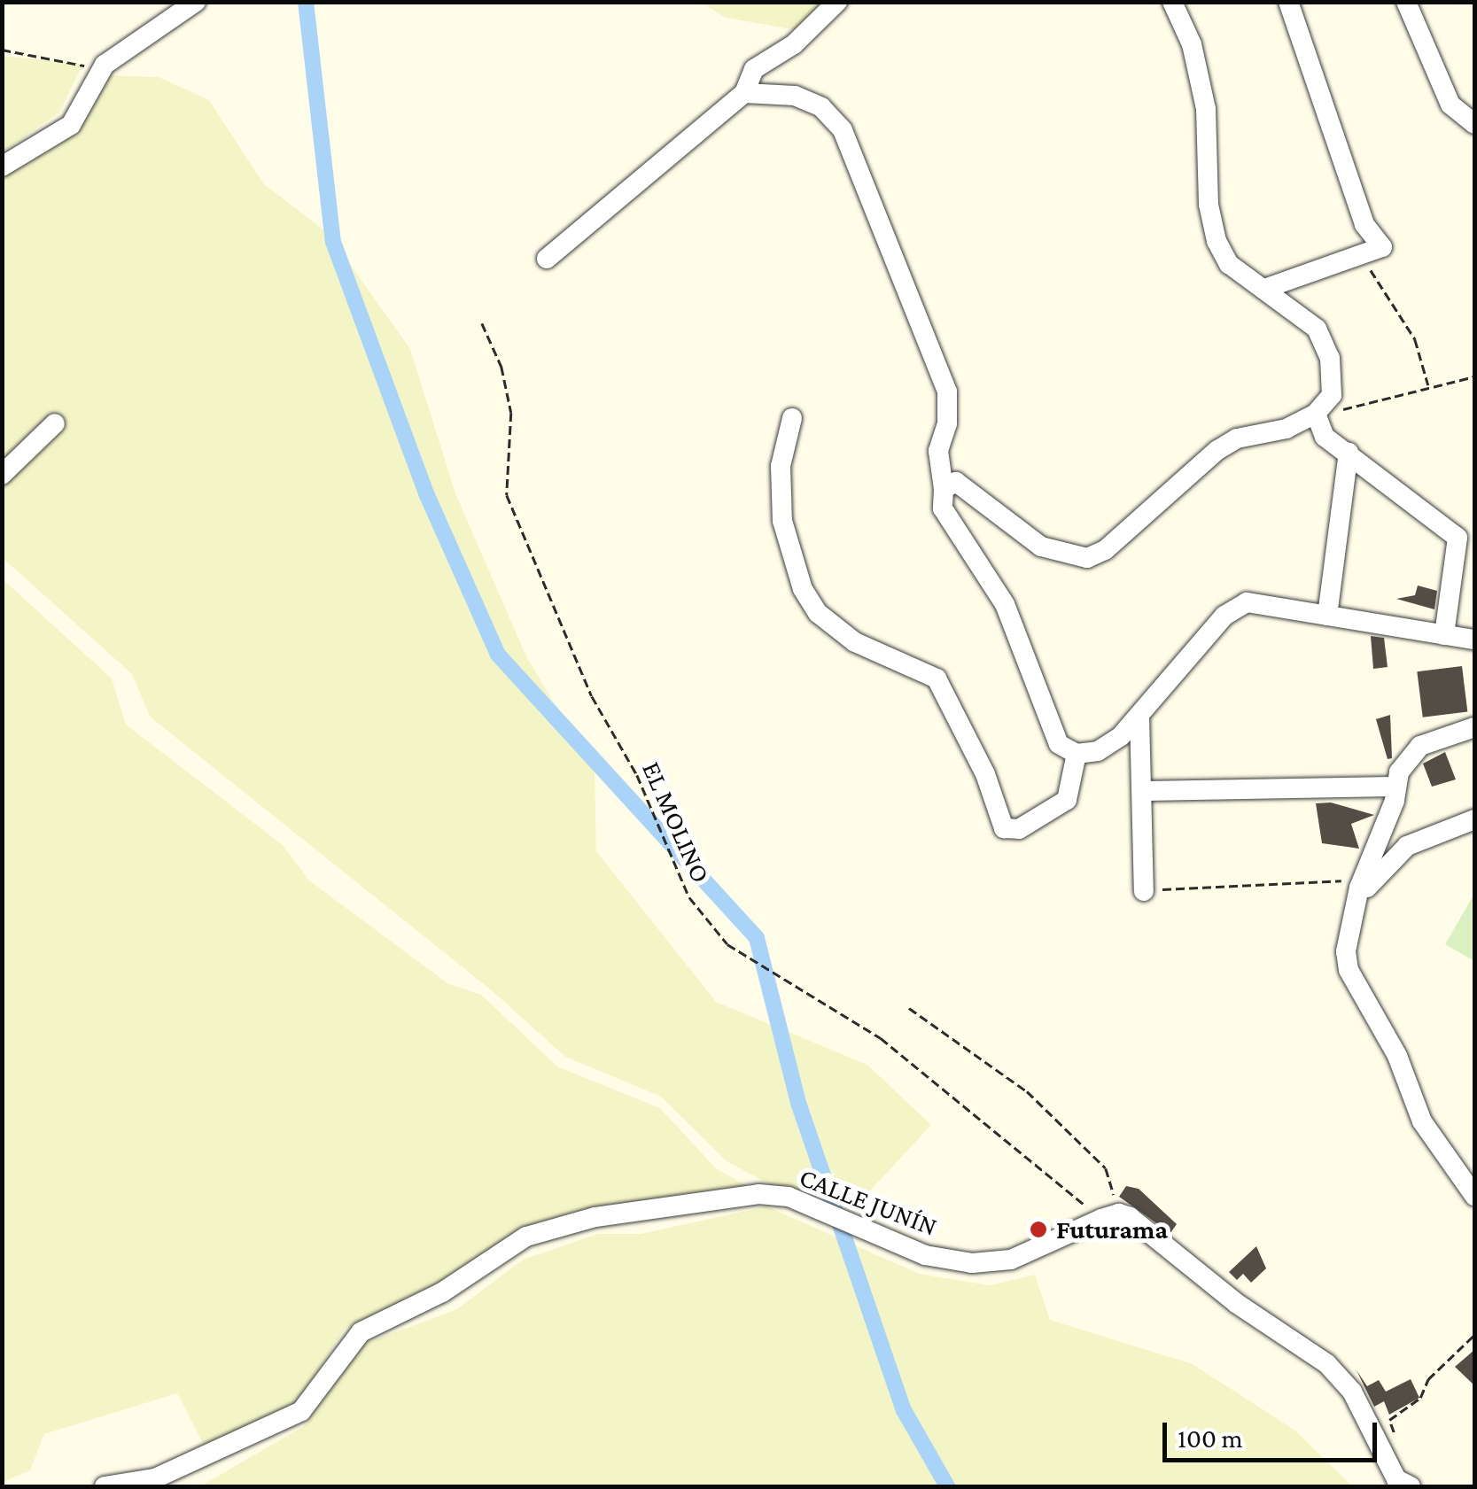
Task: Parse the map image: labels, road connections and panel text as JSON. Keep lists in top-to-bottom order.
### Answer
{
  "streets": {
    "street": ["CALLE JUNÍN"],
    "path": ["EL MOLINO"]
  },
  "crossings": [
    ["EL MOLINO", "CALLE JUNÍN"]
  ],
  "places": ["Futurama"],
  "scale_bar": "100 m"
}
